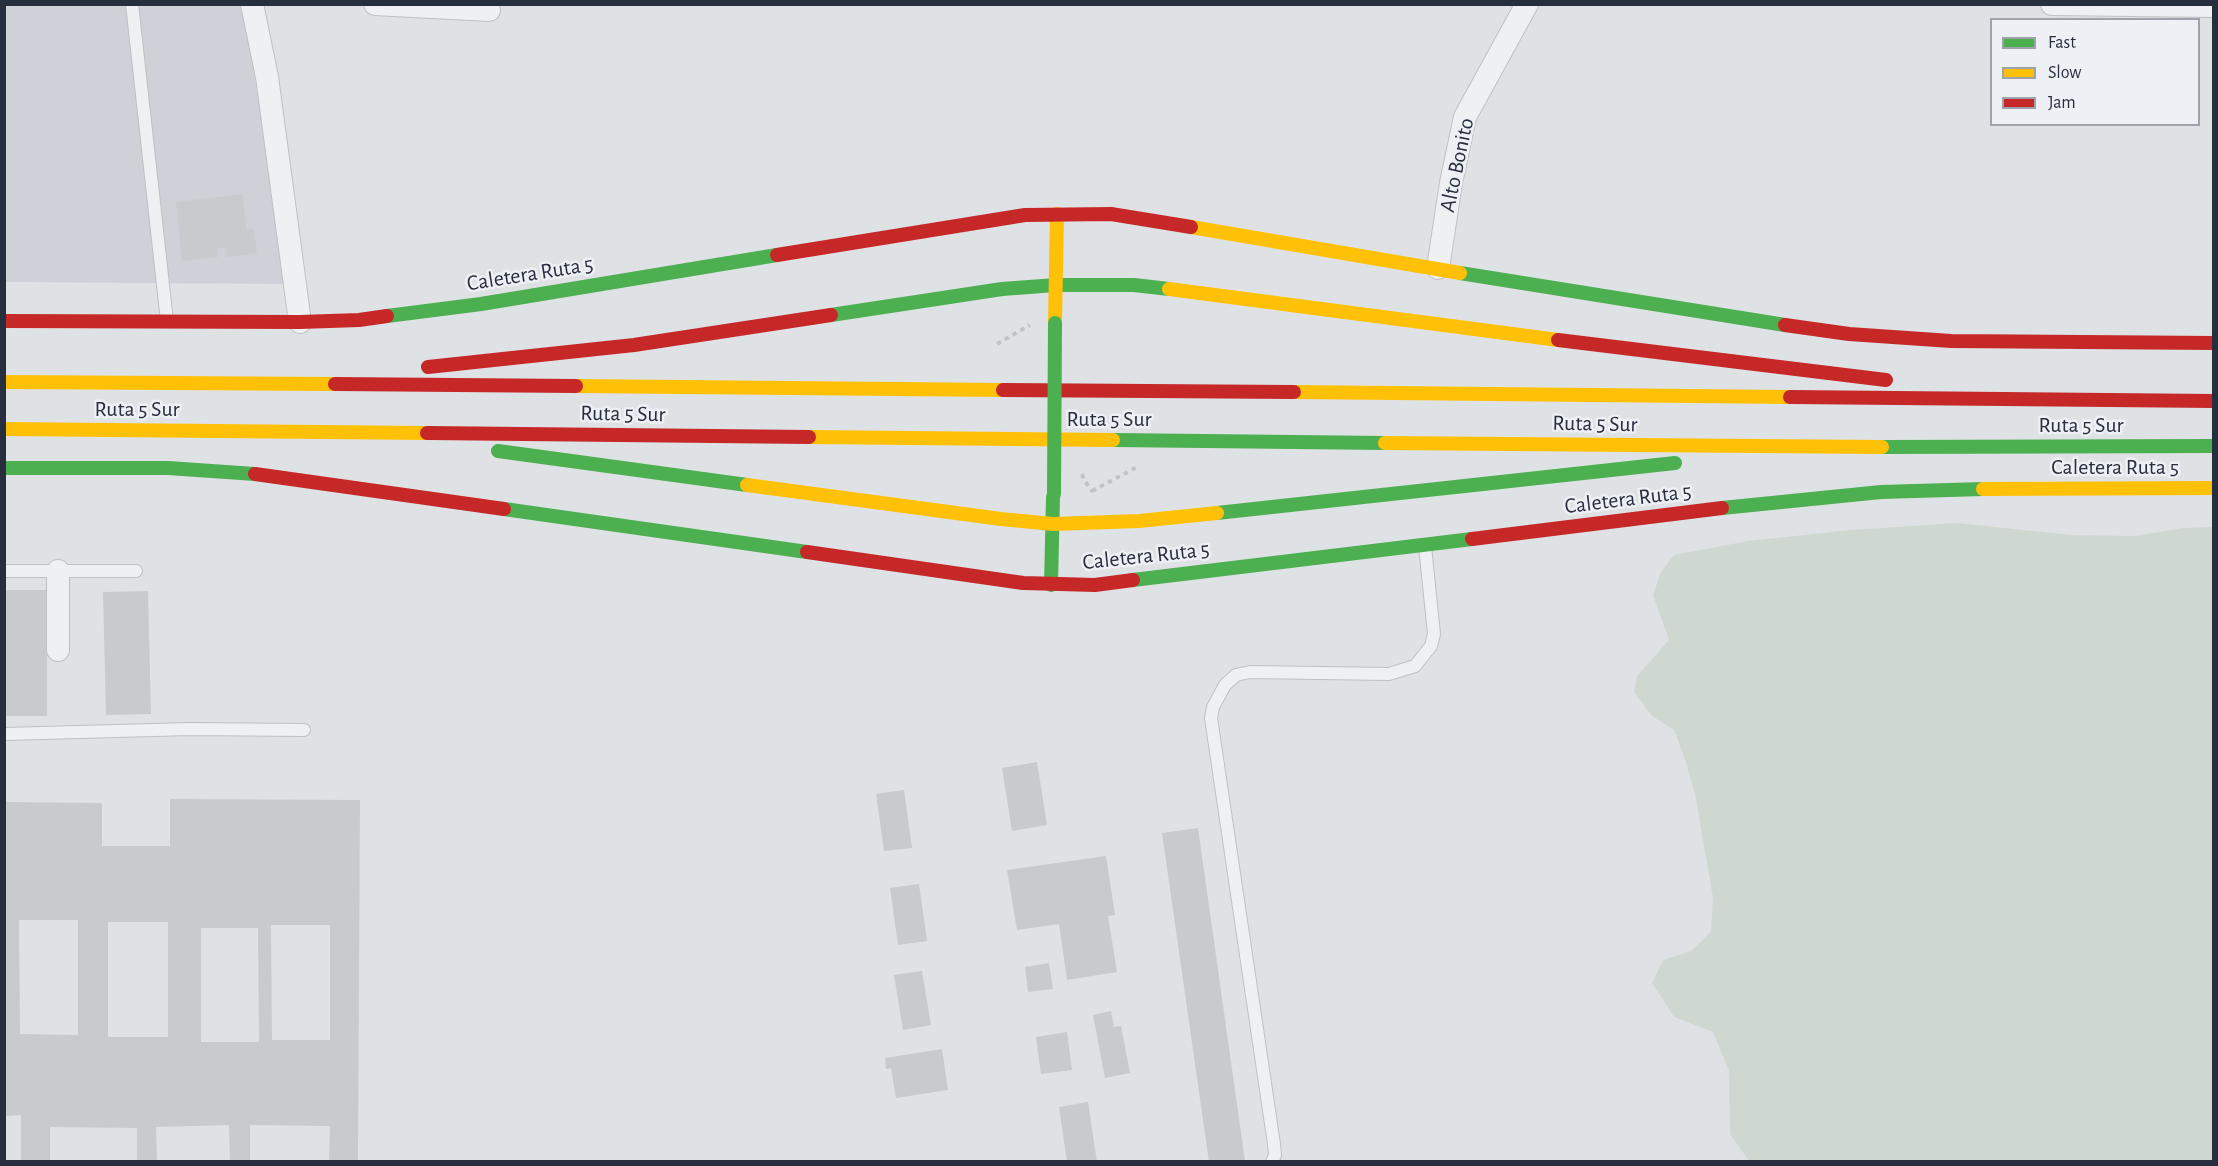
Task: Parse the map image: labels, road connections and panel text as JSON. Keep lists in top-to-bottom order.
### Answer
{
  "streets": {
    "main road": ["Caletera Ruta 5", "Ruta 5 Sur"],
    "street": ["Alto Bonito"]
  },
  "crossings": [
    ["Alto Bonito", "Caletera Ruta 5"]
  ],
  "legend": ["Fast", "Slow", "Jam"]
}
